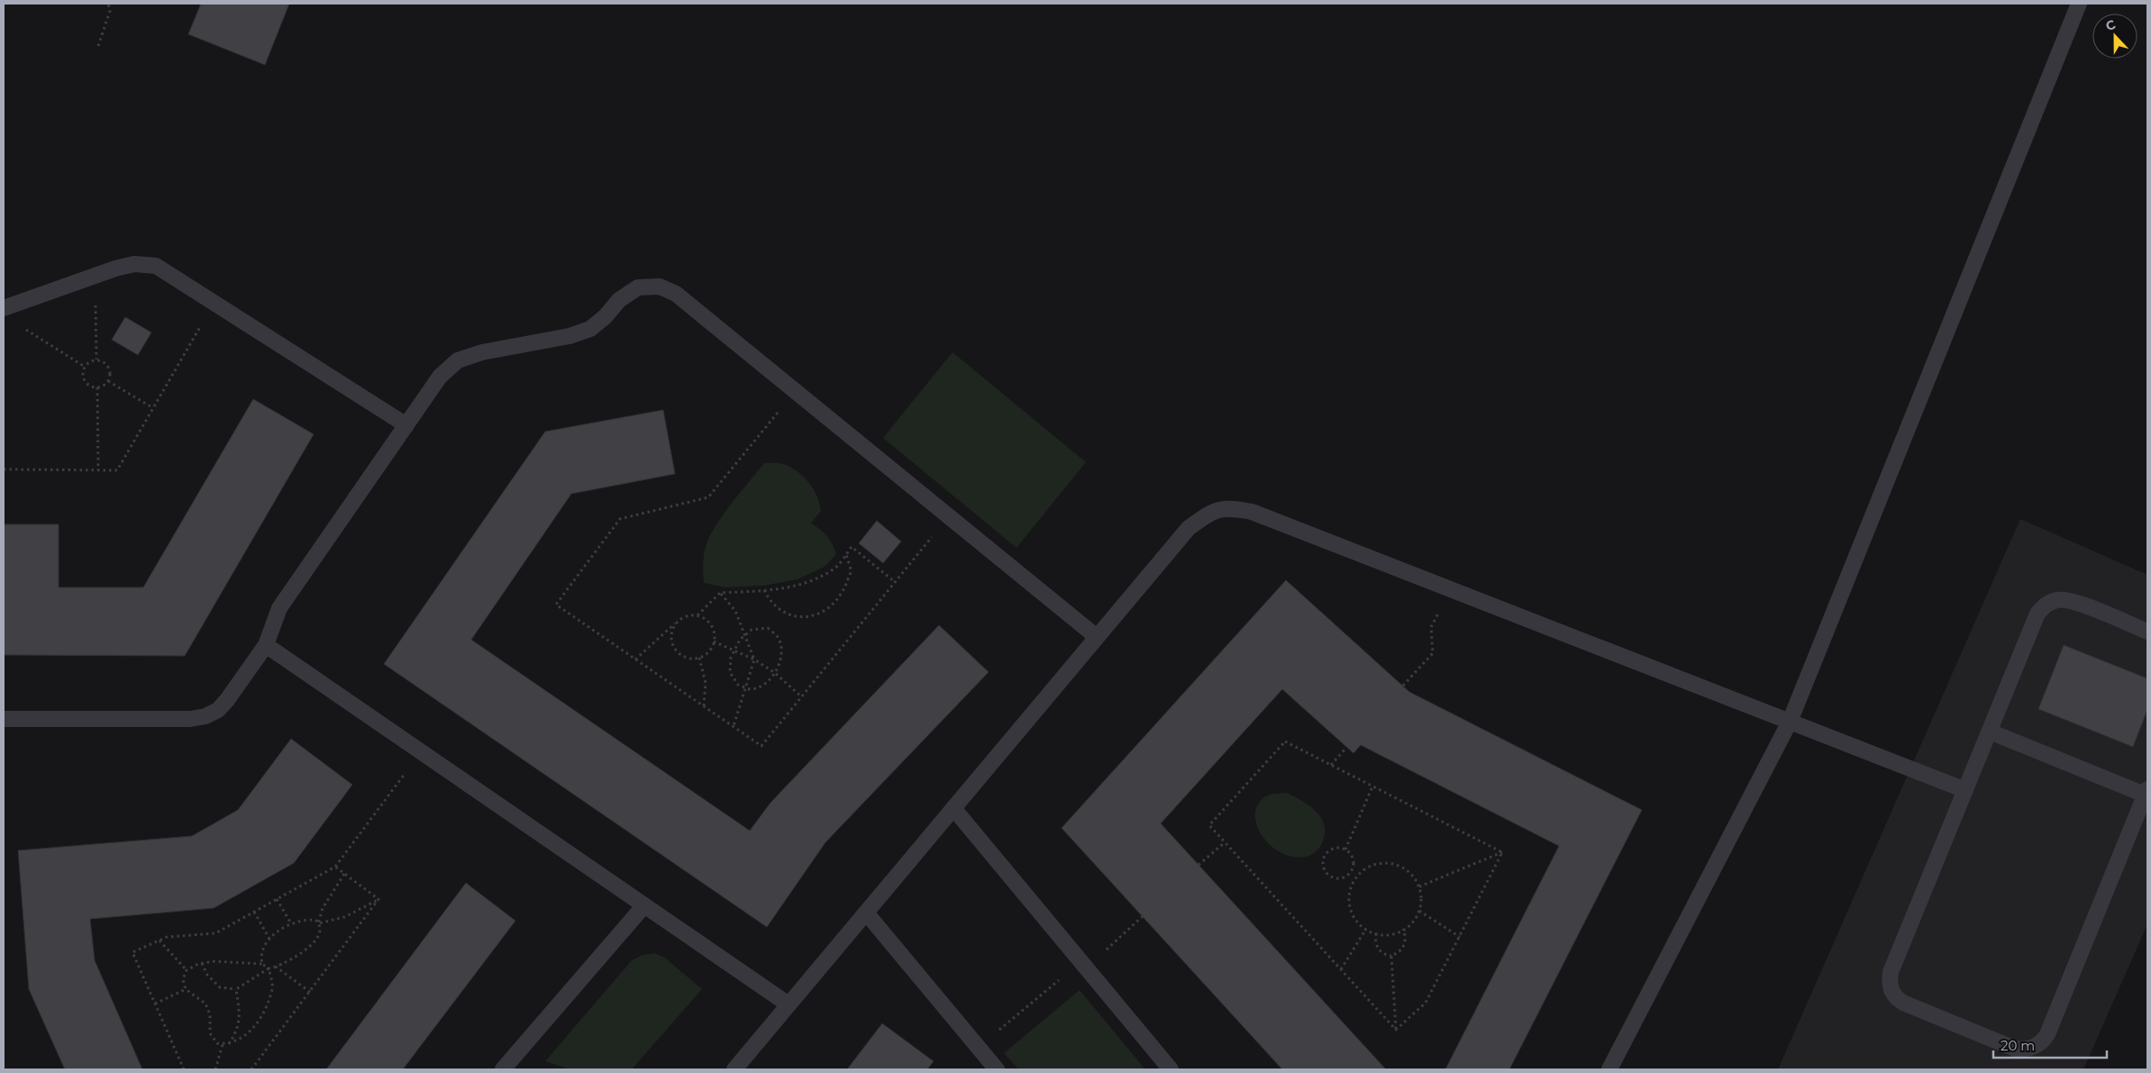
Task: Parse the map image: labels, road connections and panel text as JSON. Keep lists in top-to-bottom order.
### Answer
{
  "scale_bar": "20 m",
  "north": "top"
}
